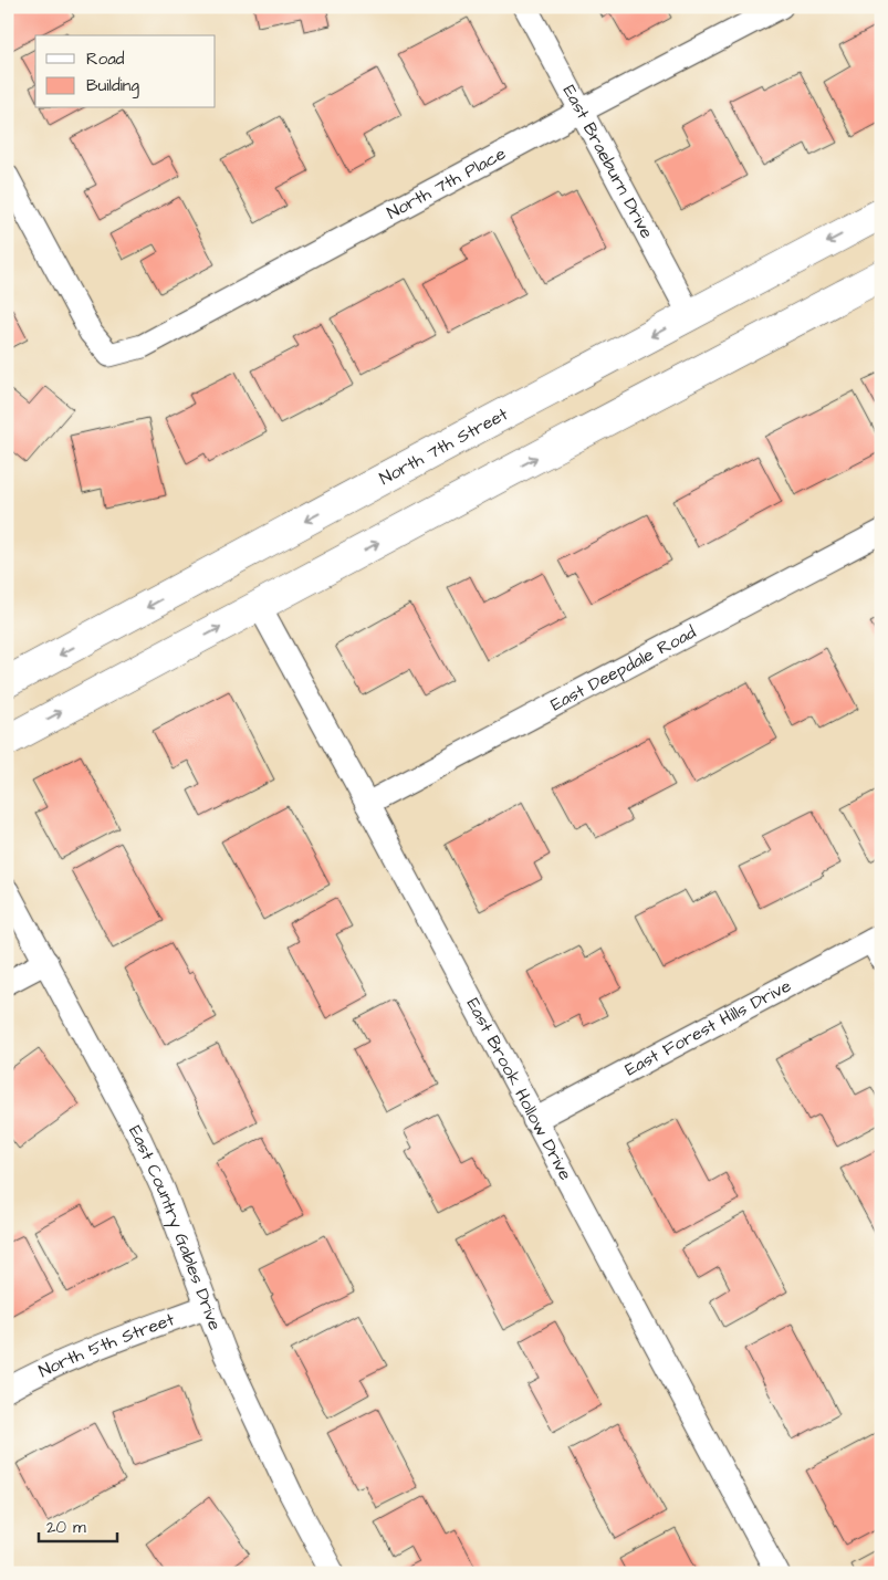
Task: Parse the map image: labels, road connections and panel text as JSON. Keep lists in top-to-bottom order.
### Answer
{
  "streets": {
    "main road": ["North 7th Street"],
    "street": [
      "East Braeburn Drive",
      "North 7th Place",
      "East Deepdale Road",
      "East Forest Hills Drive",
      "East Brook Hollow Drive",
      "East Country Gables Drive",
      "North 5th Street"
    ]
  },
  "crossings": [
    ["East Braeburn Drive", "North 7th Place"],
    ["East Braeburn Drive", "North 7th Street"],
    ["East Deepdale Road", "East Brook Hollow Drive"],
    ["East Forest Hills Drive", "East Brook Hollow Drive"],
    ["East Country Gables Drive", "North 5th Street"]
  ],
  "legend": ["Road", "Building"],
  "scale_bar": "20 m"
}
